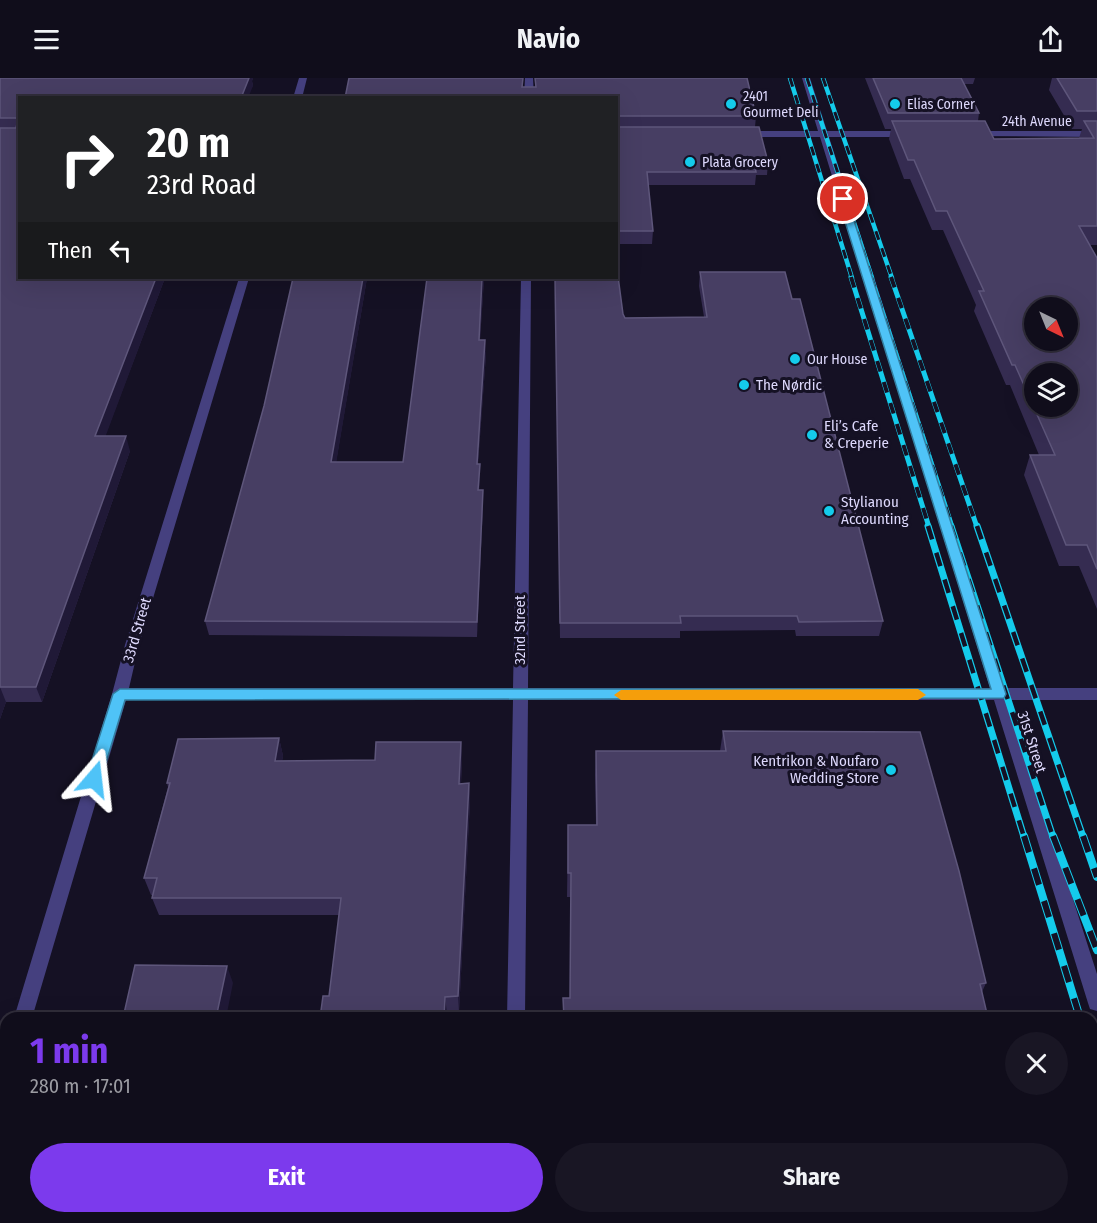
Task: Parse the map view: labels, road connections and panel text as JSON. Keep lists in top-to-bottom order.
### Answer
{
  "streets": {
    "street": [
      "24th Avenue",
      "33rd Street",
      "32nd Street",
      "31st Street"
    ]
  },
  "places": [
    "2401 Gourmet Deli",
    "Elias Corner",
    "Plata Grocery",
    "Our House",
    "The Nørdic",
    "Eli’s Cafe & Creperie",
    "Stylianou Accounting",
    "Kentrikon & Noufaro Wedding Store"
  ],
  "north": "bottom right",
  "page": {
    "header": "Navio",
    "turn": ["20 m", "23rd Road"],
    "then": "Then",
    "heading": ["1 min", "280 m · 17:01"],
    "buttons": ["Exit", "Share"]
  }
}
